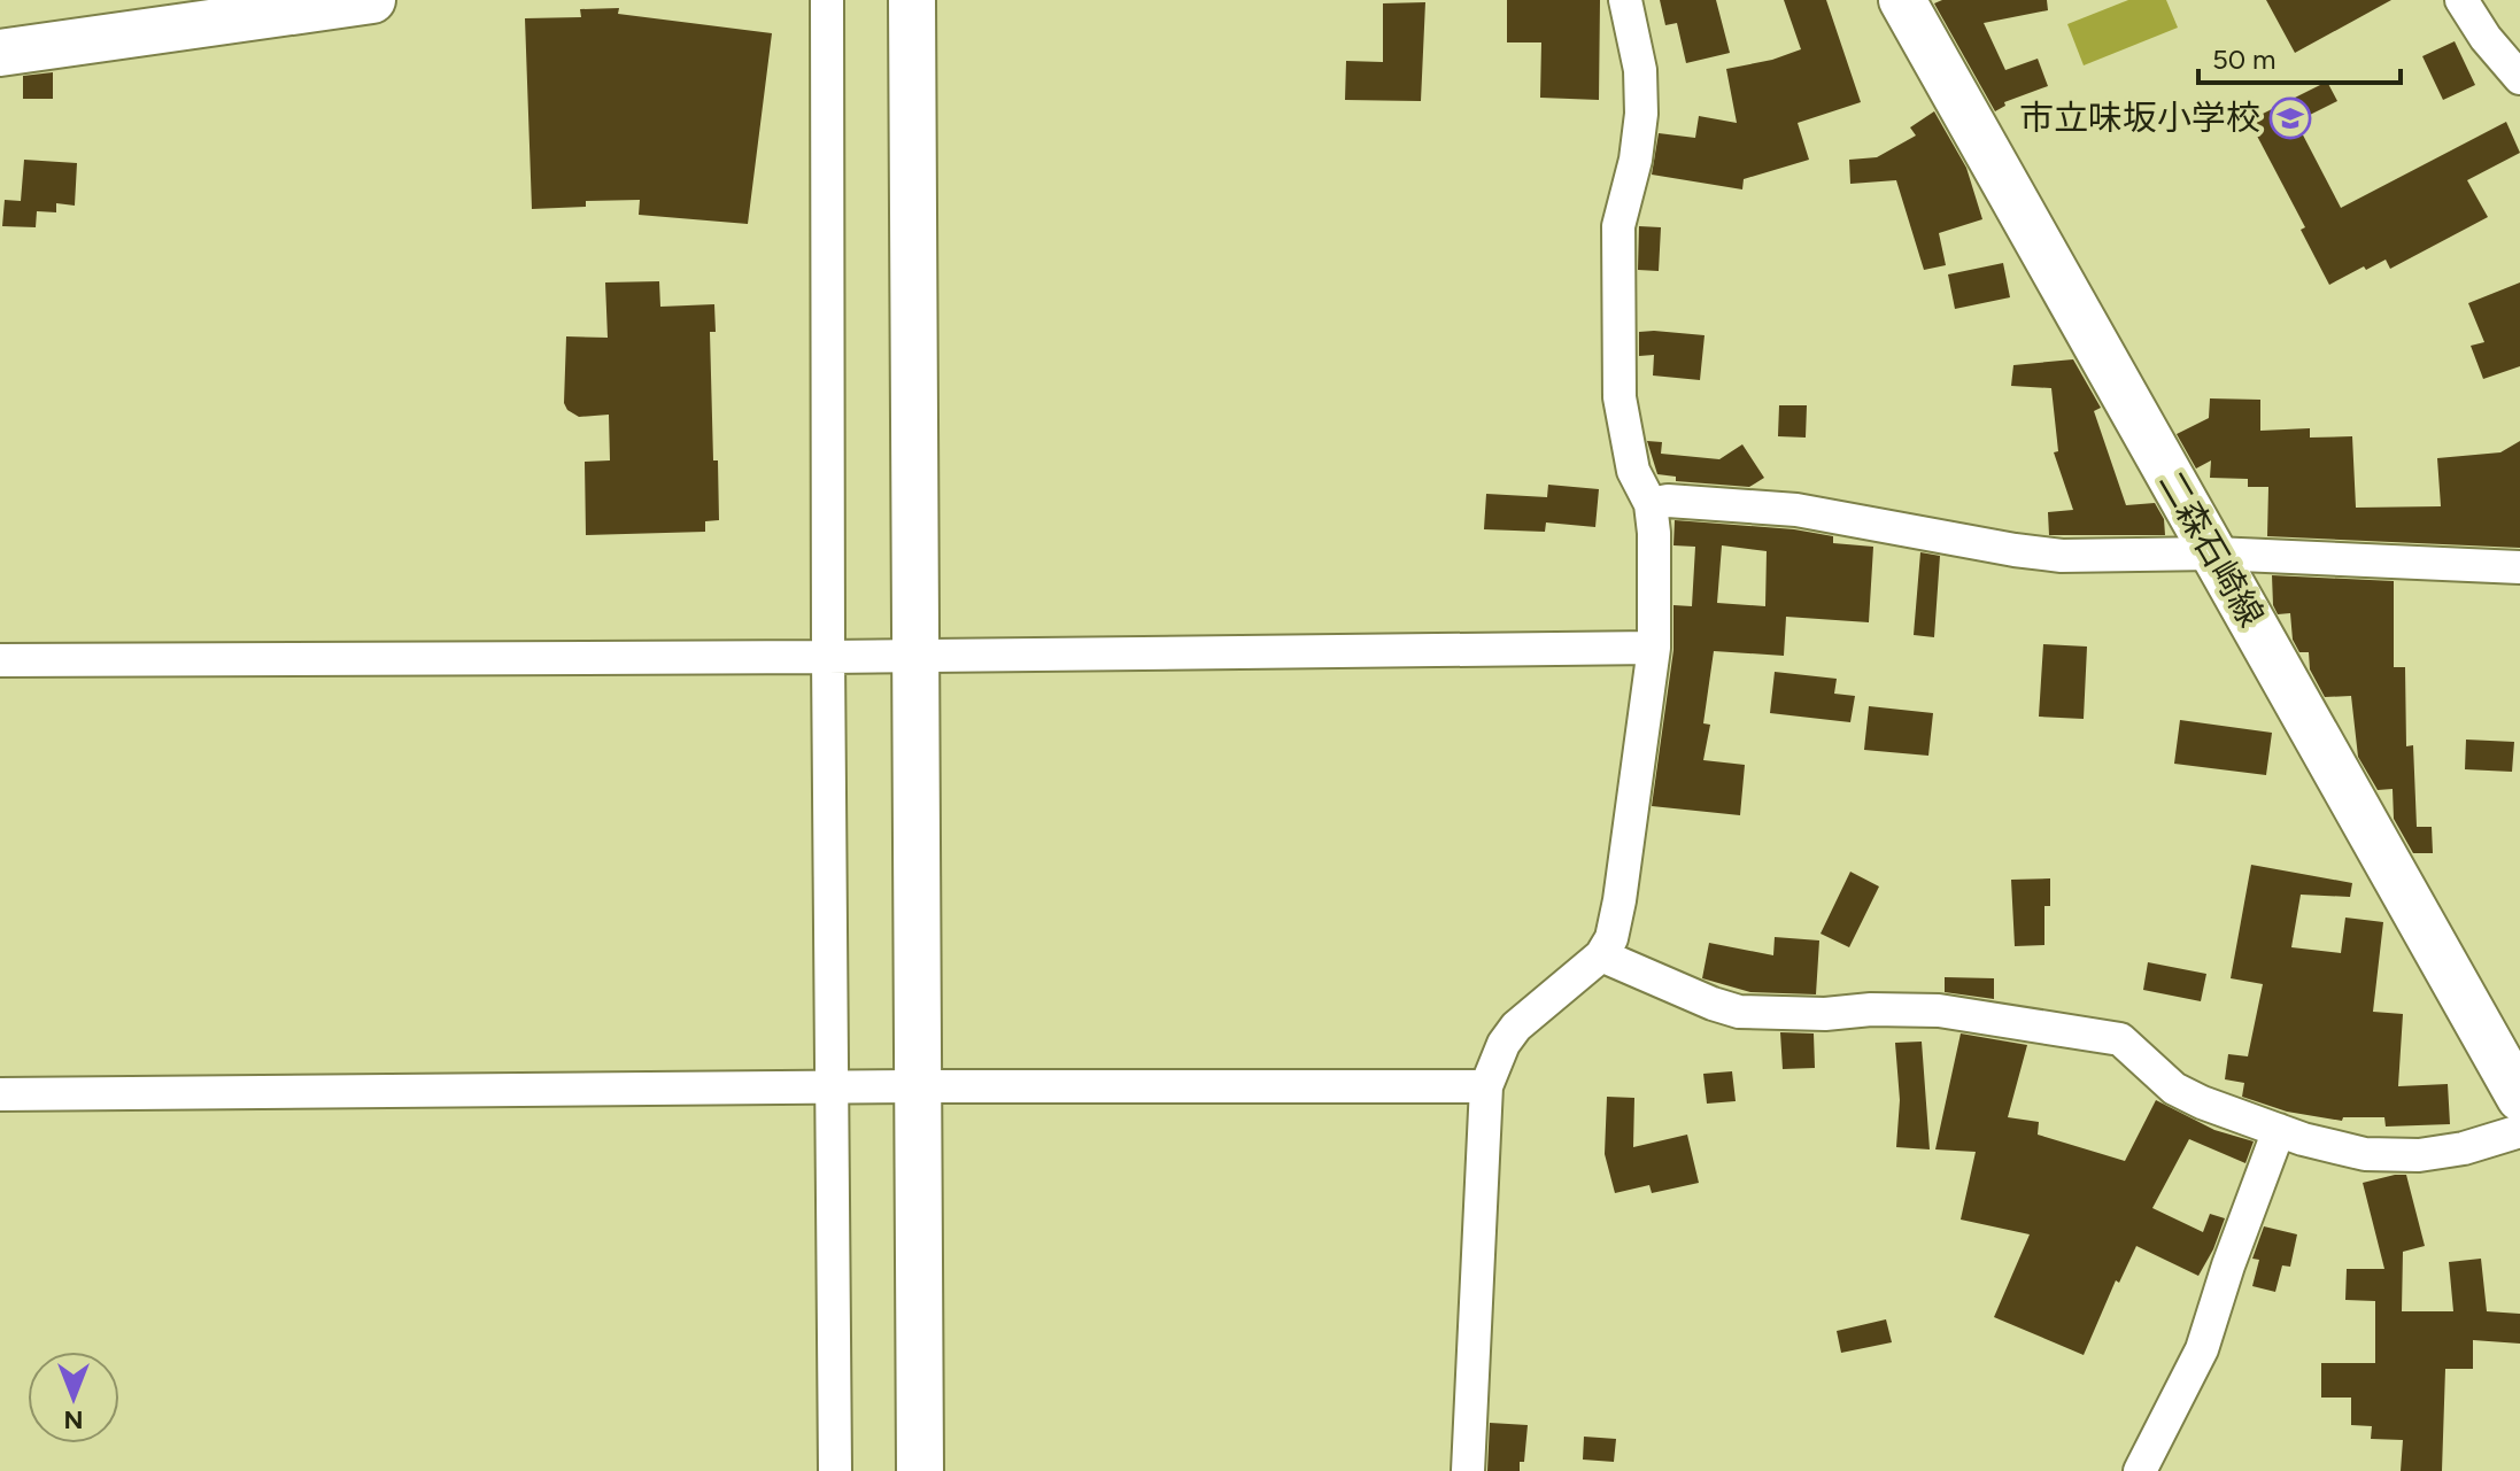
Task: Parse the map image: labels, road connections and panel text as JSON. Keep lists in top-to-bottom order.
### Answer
{
  "streets": {
    "street": ["二森石崎線"]
  },
  "places": {
    "school or university": ["市立味坂小学校"]
  },
  "scale_bar": "50 m",
  "north": "bottom"
}
